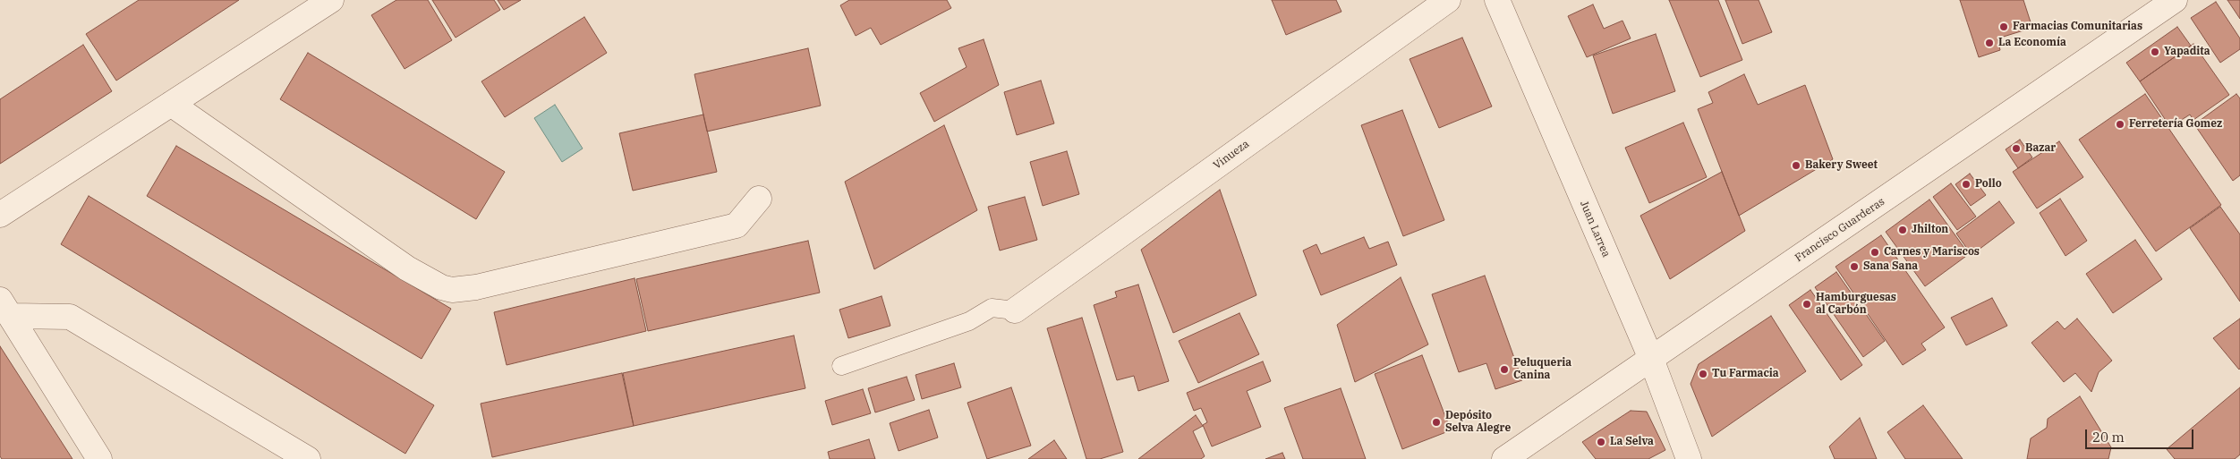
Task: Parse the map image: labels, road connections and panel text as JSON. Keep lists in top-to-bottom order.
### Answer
{
  "streets": {
    "street": ["Vinueza", "Juan Larrea", "Francisco Guarderas"]
  },
  "crossings": [
    ["Juan Larrea", "Francisco Guarderas"]
  ],
  "places": [
    "Farmacias Comunitarias",
    "La Economía",
    "Yapadita",
    "Ferretería Gomez",
    "Bazar",
    "Bakery Sweet",
    "Pollo",
    "Jhilton",
    "Carnes y Mariscos",
    "Sana Sana",
    "Hamburguesas al Carbón",
    "Peluqueria Canina",
    "Tu Farmacia",
    "Depósito Selva Alegre",
    "La Selva"
  ],
  "scale_bar": "20 m"
}
